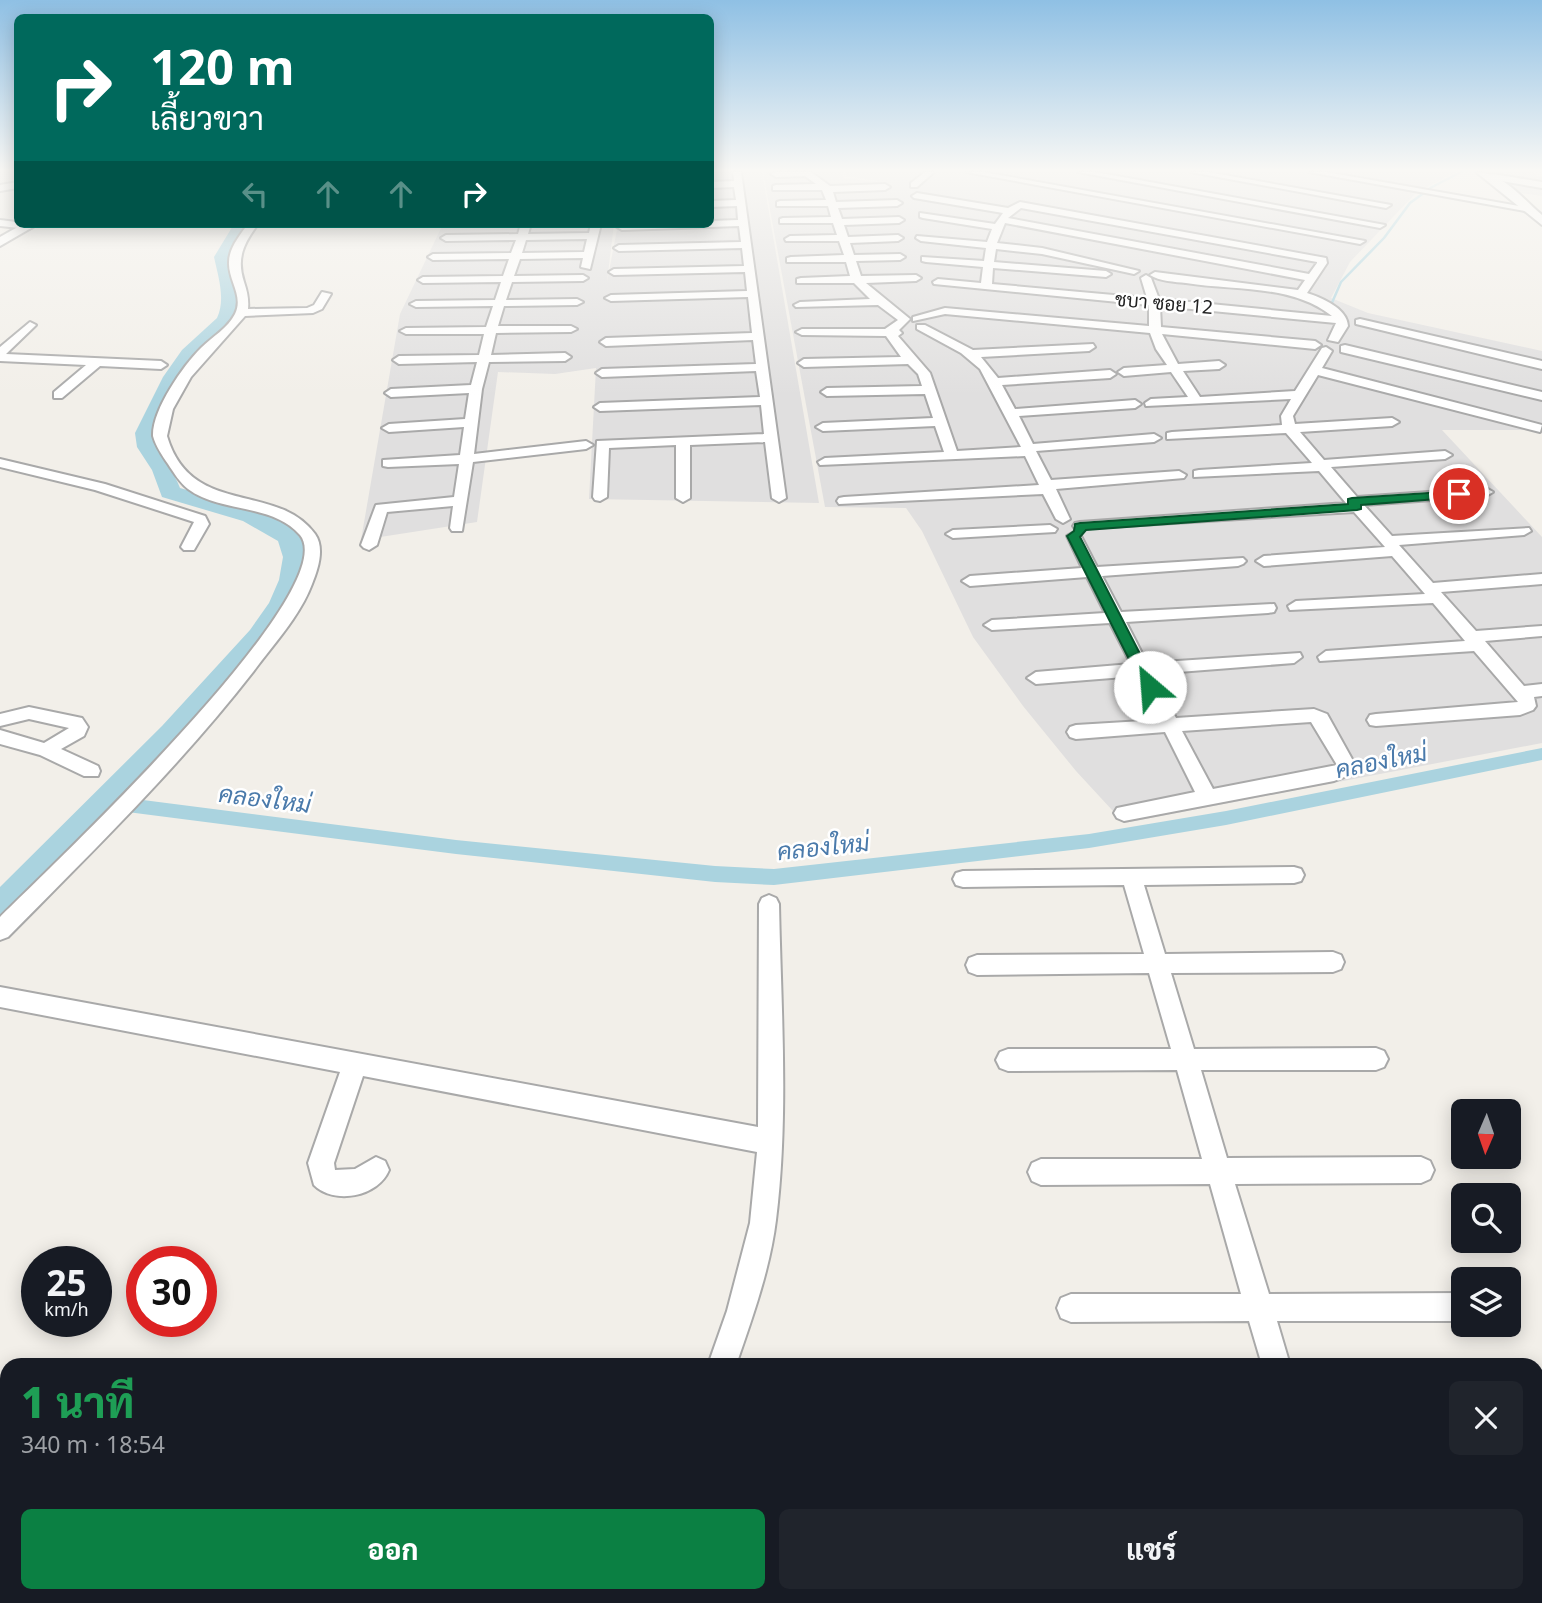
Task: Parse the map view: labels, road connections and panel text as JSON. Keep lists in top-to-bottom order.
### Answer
{
  "streets": {
    "street": ["ชบา ซอย 12"]
  },
  "water": ["คลองใหม่"],
  "north": "bottom",
  "page": {
    "turn": ["120 m", "เลี้ยวขวา"],
    "speed": "25 km/h",
    "limit": "30",
    "heading": ["1 นาที", "340 m · 18:54"],
    "buttons": ["ออก", "แชร์"]
  }
}
